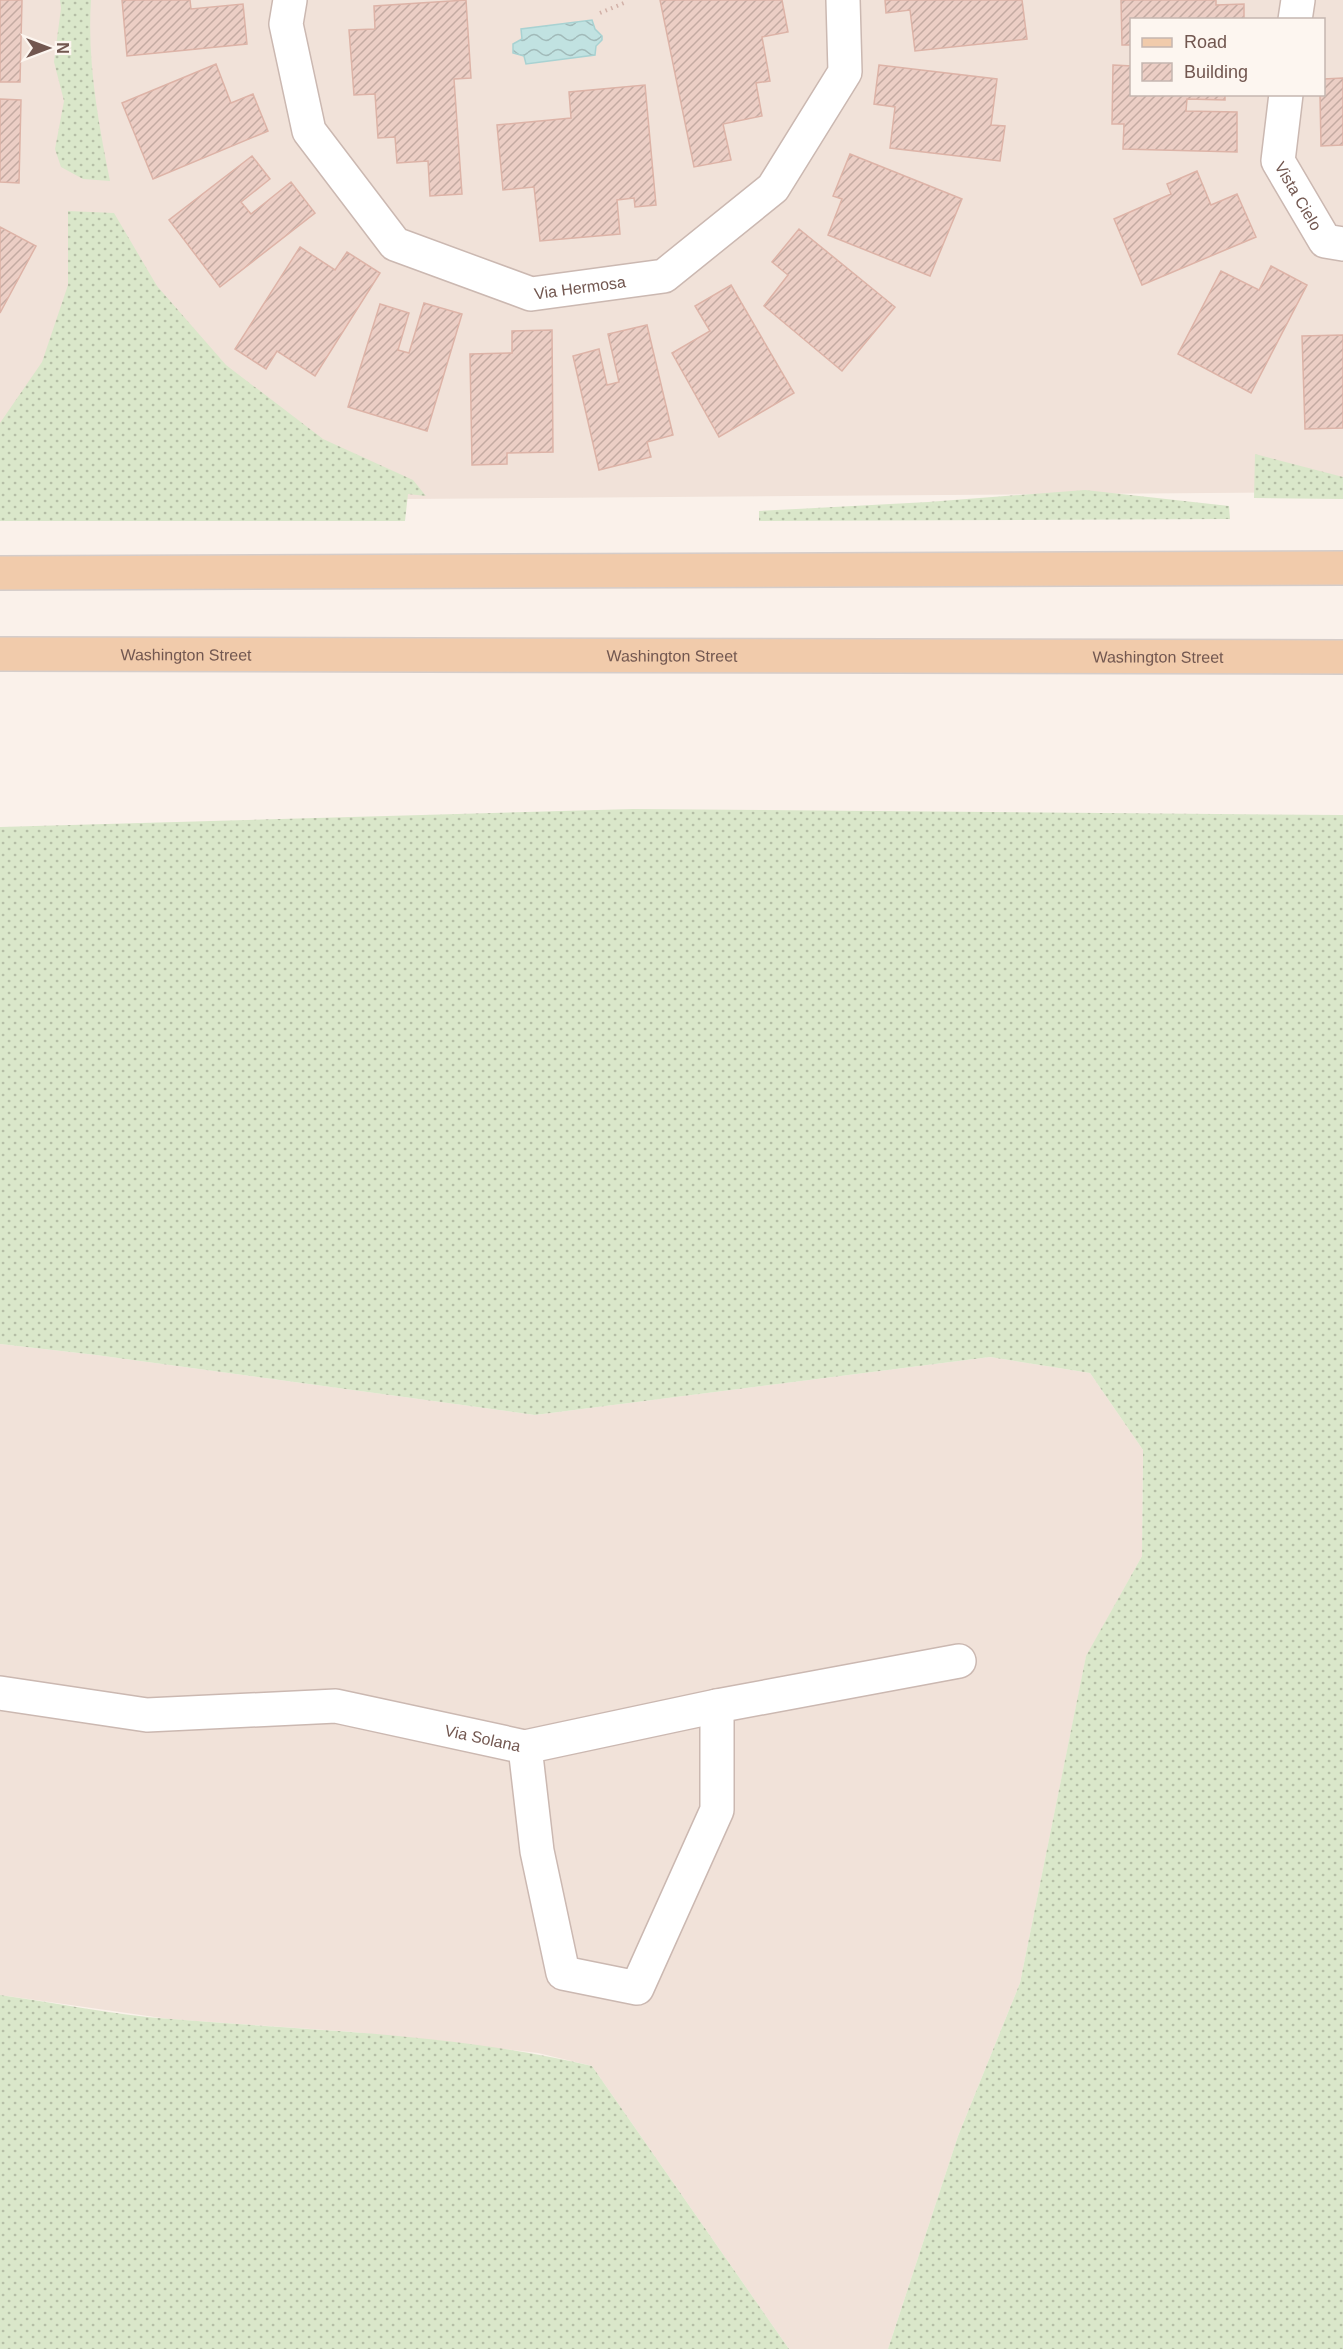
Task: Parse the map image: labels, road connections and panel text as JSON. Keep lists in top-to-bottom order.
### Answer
{
  "streets": {
    "main road": ["Washington Street"],
    "street": ["Vista Cielo", "Via Hermosa", "Via Solana"]
  },
  "legend": ["Road", "Building"],
  "north": "right"
}
